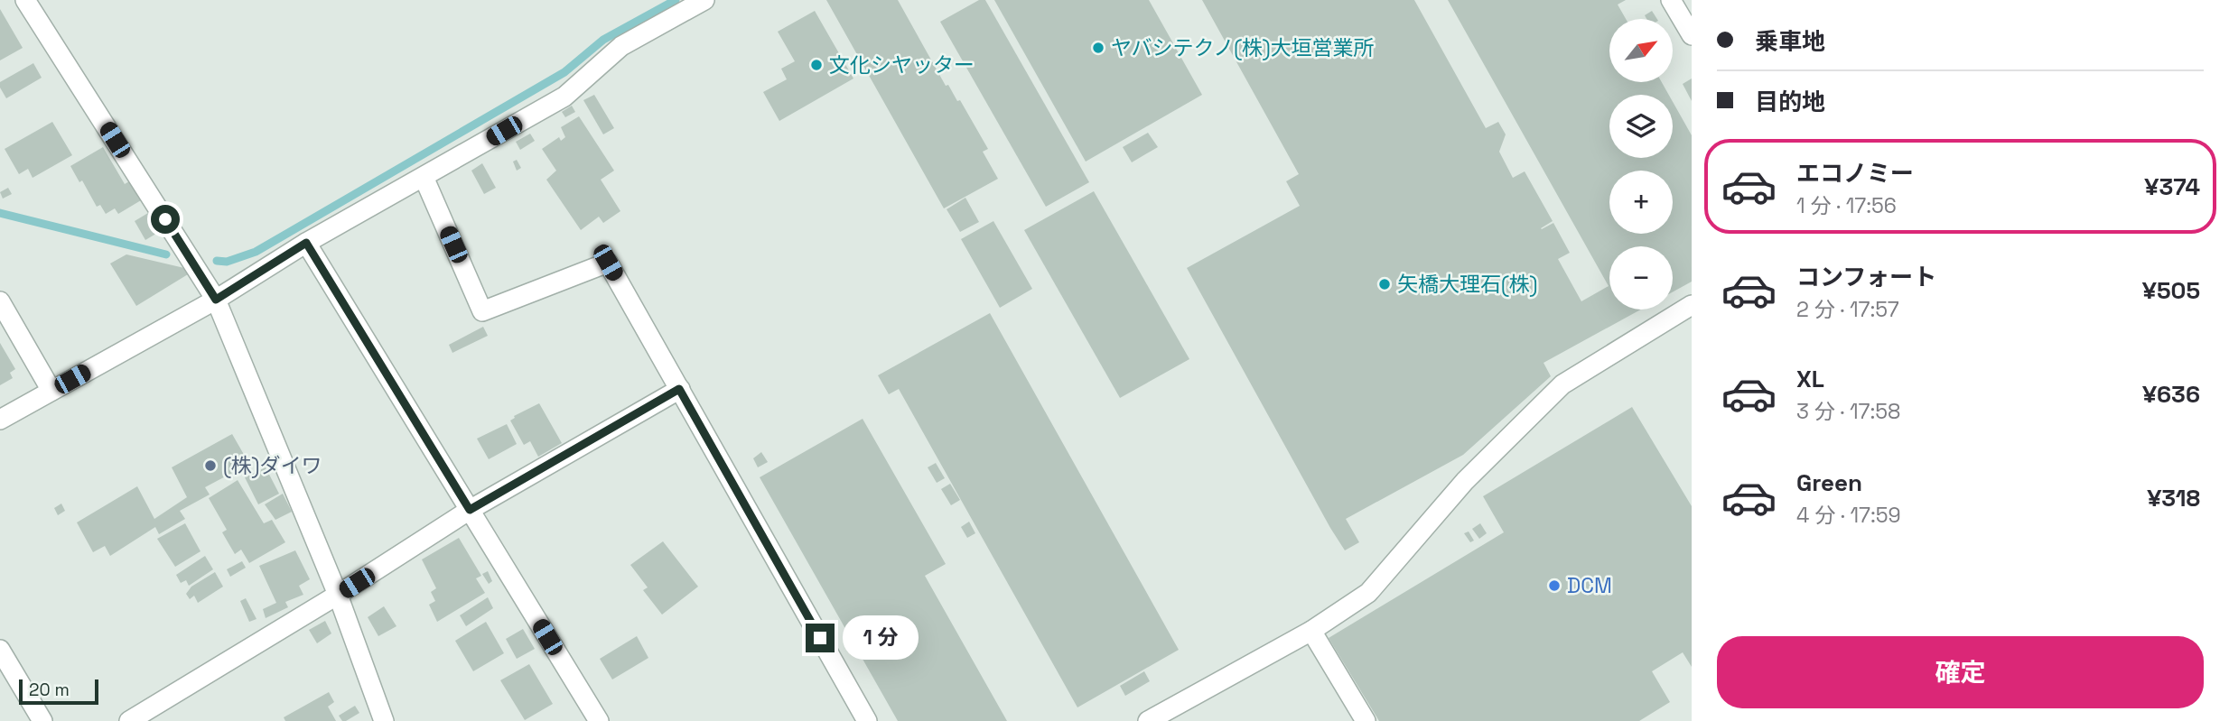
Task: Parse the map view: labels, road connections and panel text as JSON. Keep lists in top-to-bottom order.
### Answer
{
  "places": [
    "ヤバシテクノ(株)大垣営業所",
    "文化シヤッター",
    "矢橋大理石(株)",
    "(株)ダイワ",
    "DCM"
  ],
  "scale_bar": "20 m",
  "north": "top right",
  "page": {
    "banner": ["乗車地", "目的地"],
    "map_buttons": ["+", "−"],
    "list": [
      {
        "name": "エコノミー",
        "note": "1 分 · 17:56",
        "value": "¥374"
      },
      {
        "name": "コンフォート",
        "note": "2 分 · 17:57",
        "value": "¥505"
      },
      {
        "name": "XL",
        "note": "3 分 · 17:58",
        "value": "¥636"
      },
      {
        "name": "Green",
        "note": "4 分 · 17:59",
        "value": "¥318"
      }
    ],
    "bubble": "1 分",
    "buttons": "確定",
    "scale": "20 m"
  }
}
